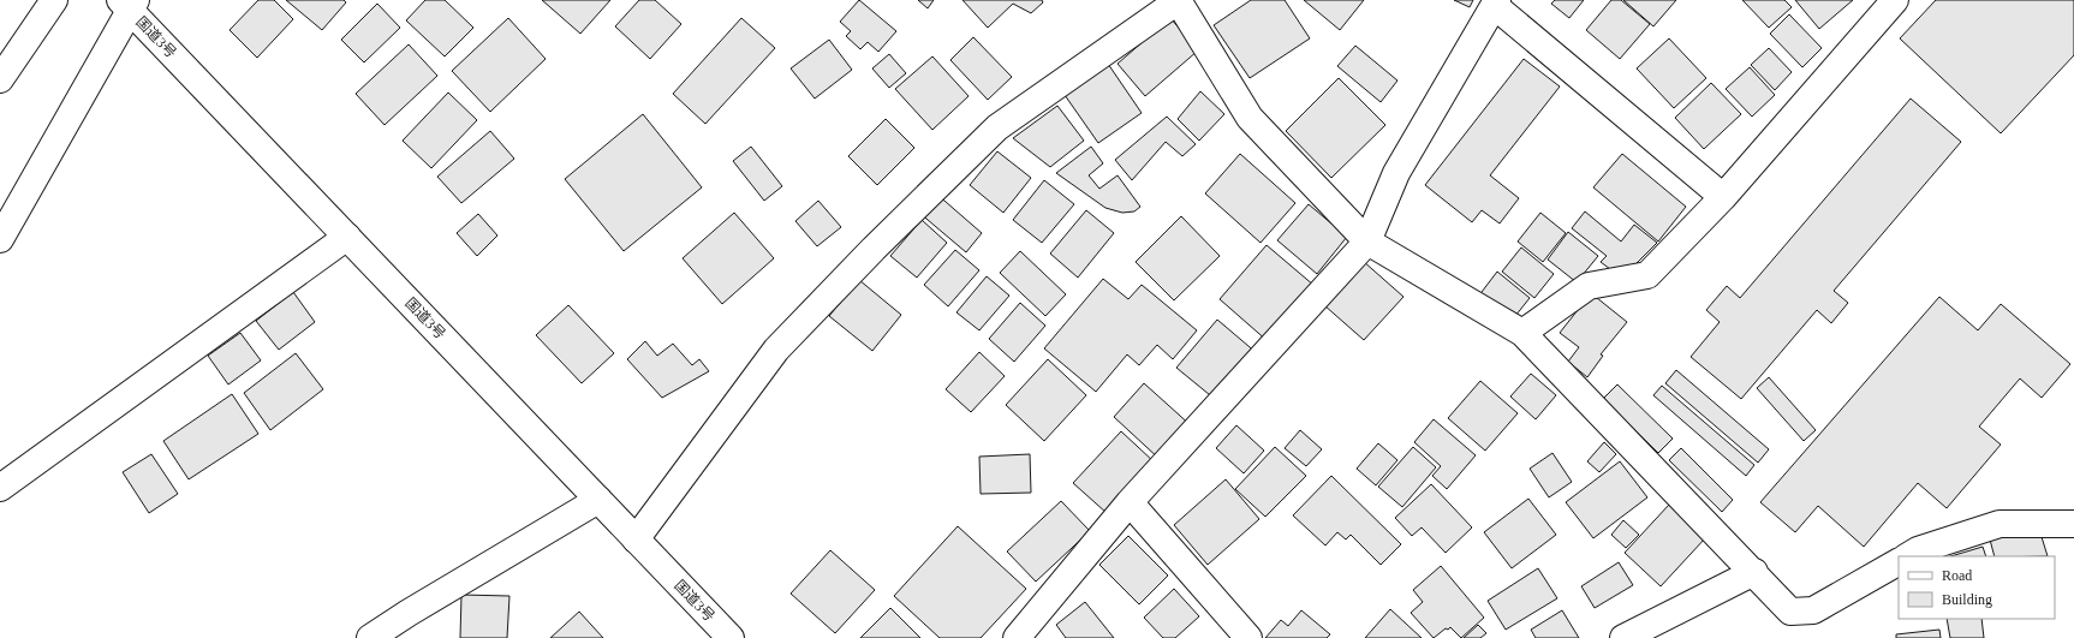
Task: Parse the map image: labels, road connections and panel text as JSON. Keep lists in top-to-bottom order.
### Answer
{
  "streets": {
    "main road": ["国道3号"]
  },
  "legend": ["Road", "Building"]
}
